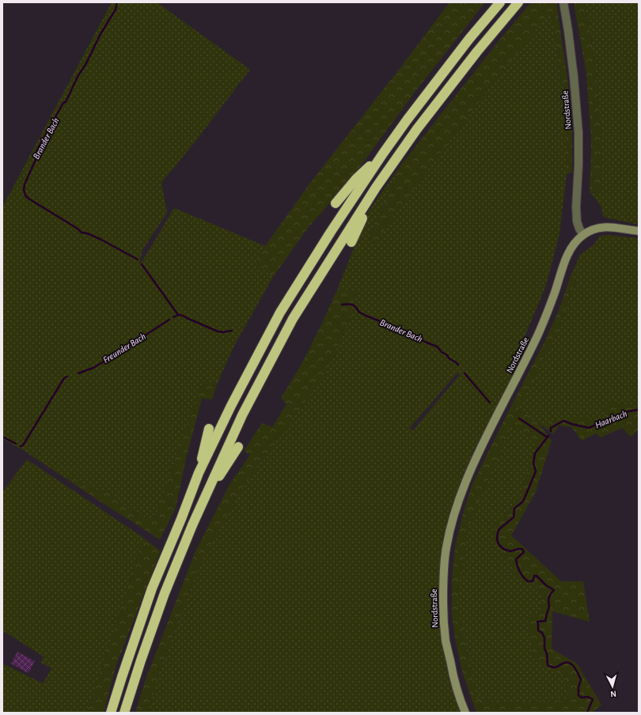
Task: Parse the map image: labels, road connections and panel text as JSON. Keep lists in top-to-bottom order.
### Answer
{
  "streets": {
    "main road": ["Nordstraße"]
  },
  "water": ["Brander Bach", "Freunder Bach", "Haarbach"],
  "north": "bottom"
}
